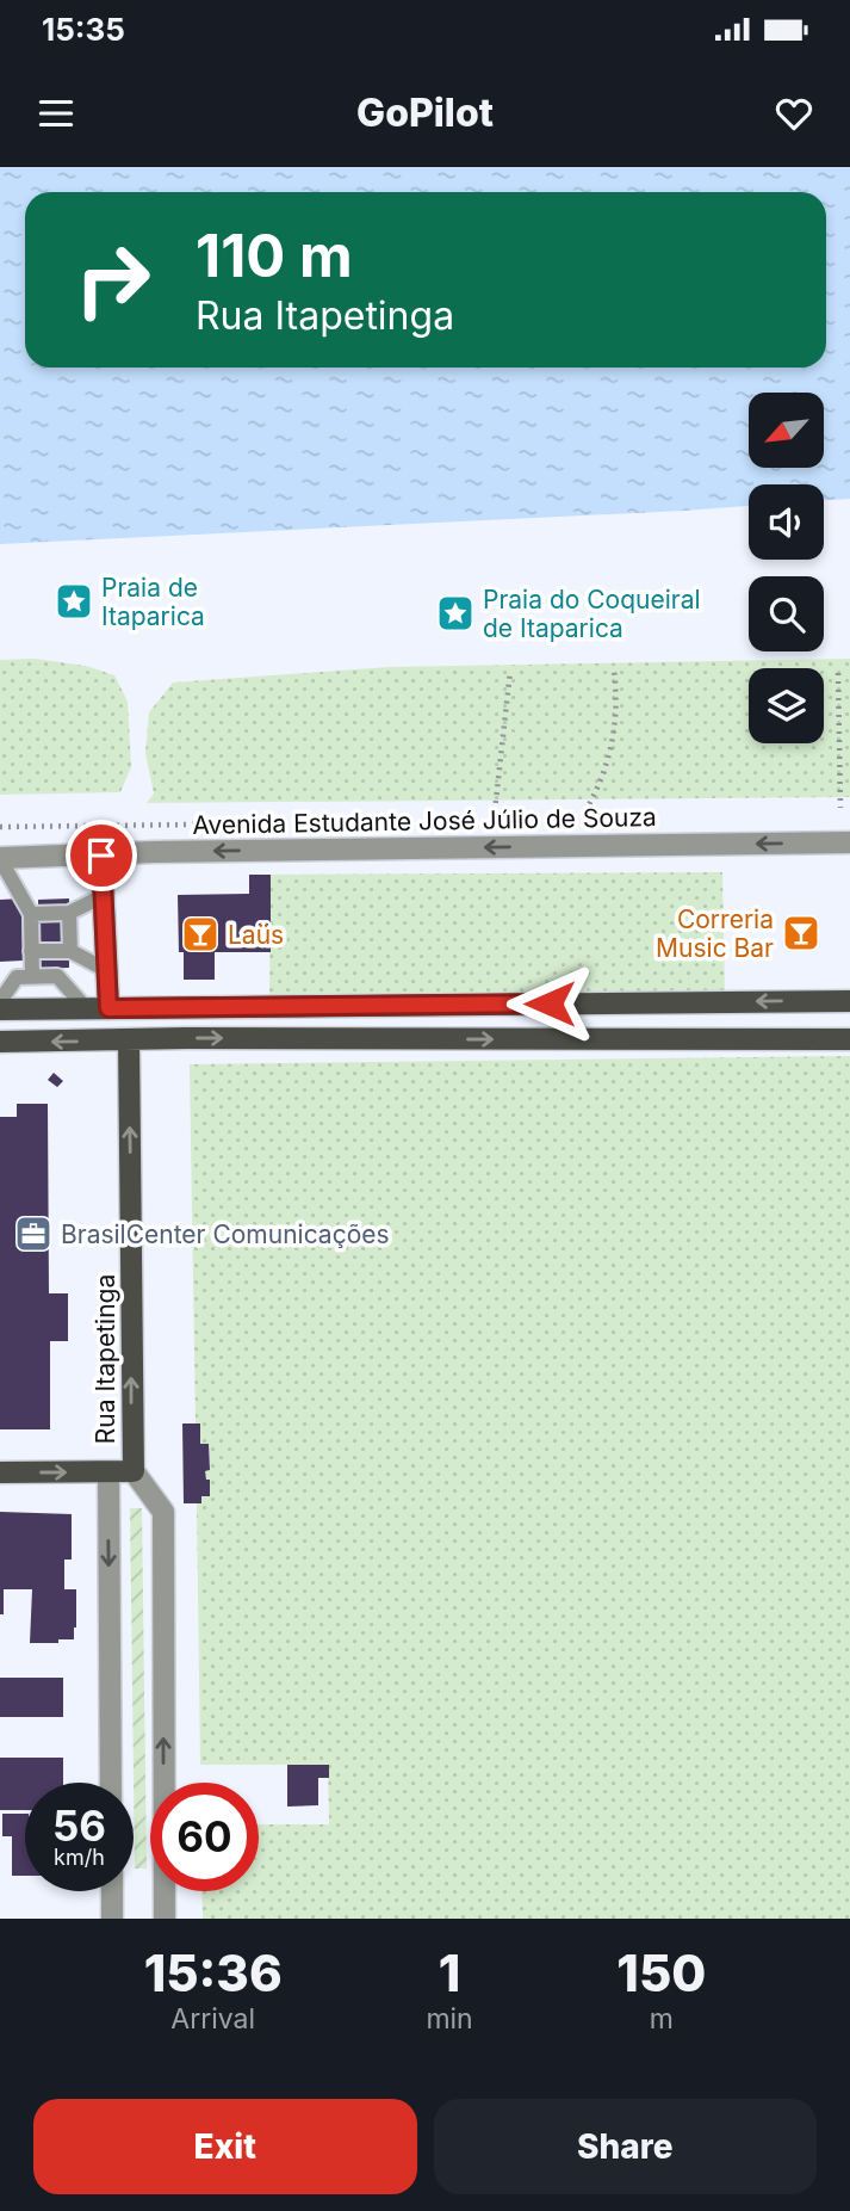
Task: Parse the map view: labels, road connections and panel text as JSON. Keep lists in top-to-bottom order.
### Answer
{
  "streets": {
    "main road": ["Rua Itapetinga"],
    "street": ["Avenida Estudante José Júlio de Souza"]
  },
  "one_way": ["Avenida Estudante José Júlio de Souza"],
  "places": {
    "place": ["Praia de Itaparica", "Praia do Coqueiral de Itaparica"],
    "bar": ["Correria Music Bar", "Laüs"],
    "office": ["BrasilCenter Comunicações"]
  },
  "north": "bottom left",
  "page": {
    "status": "15:35",
    "header": "GoPilot",
    "turn": ["110 m", "Rua Itapetinga"],
    "speed": "56 km/h",
    "limit": "60",
    "eta": [
      "15:36",
      "Arrival",
      "1",
      "min",
      "150",
      "m"
    ],
    "buttons": ["Exit", "Share"]
  }
}
